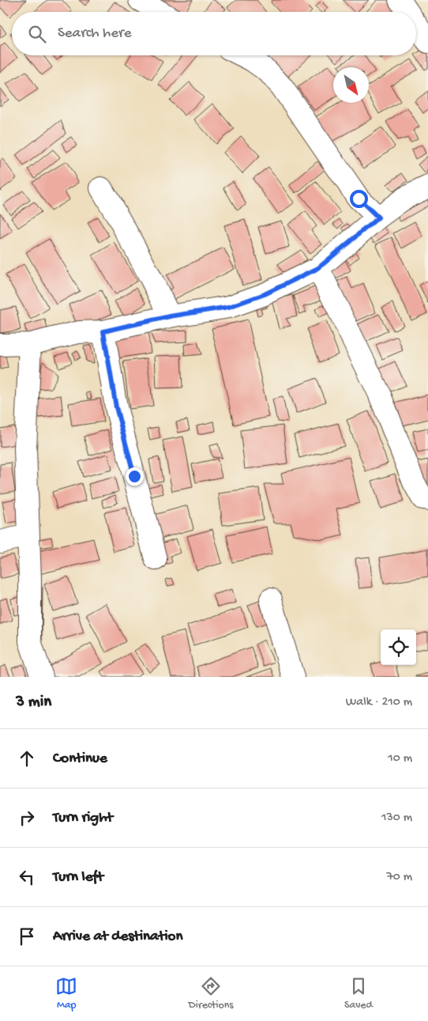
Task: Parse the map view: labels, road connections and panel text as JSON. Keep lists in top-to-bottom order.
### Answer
{
  "north": "bottom right",
  "page": {
    "search": "Search here",
    "heading": ["3 min", "Walk · 210 m"],
    "list": [
      ["Continue", "10 m"],
      ["Turn right", "130 m"],
      ["Turn left", "70 m"],
      "Arrive at destination"
    ],
    "nav": ["Map", "Directions", "Saved"]
  }
}
